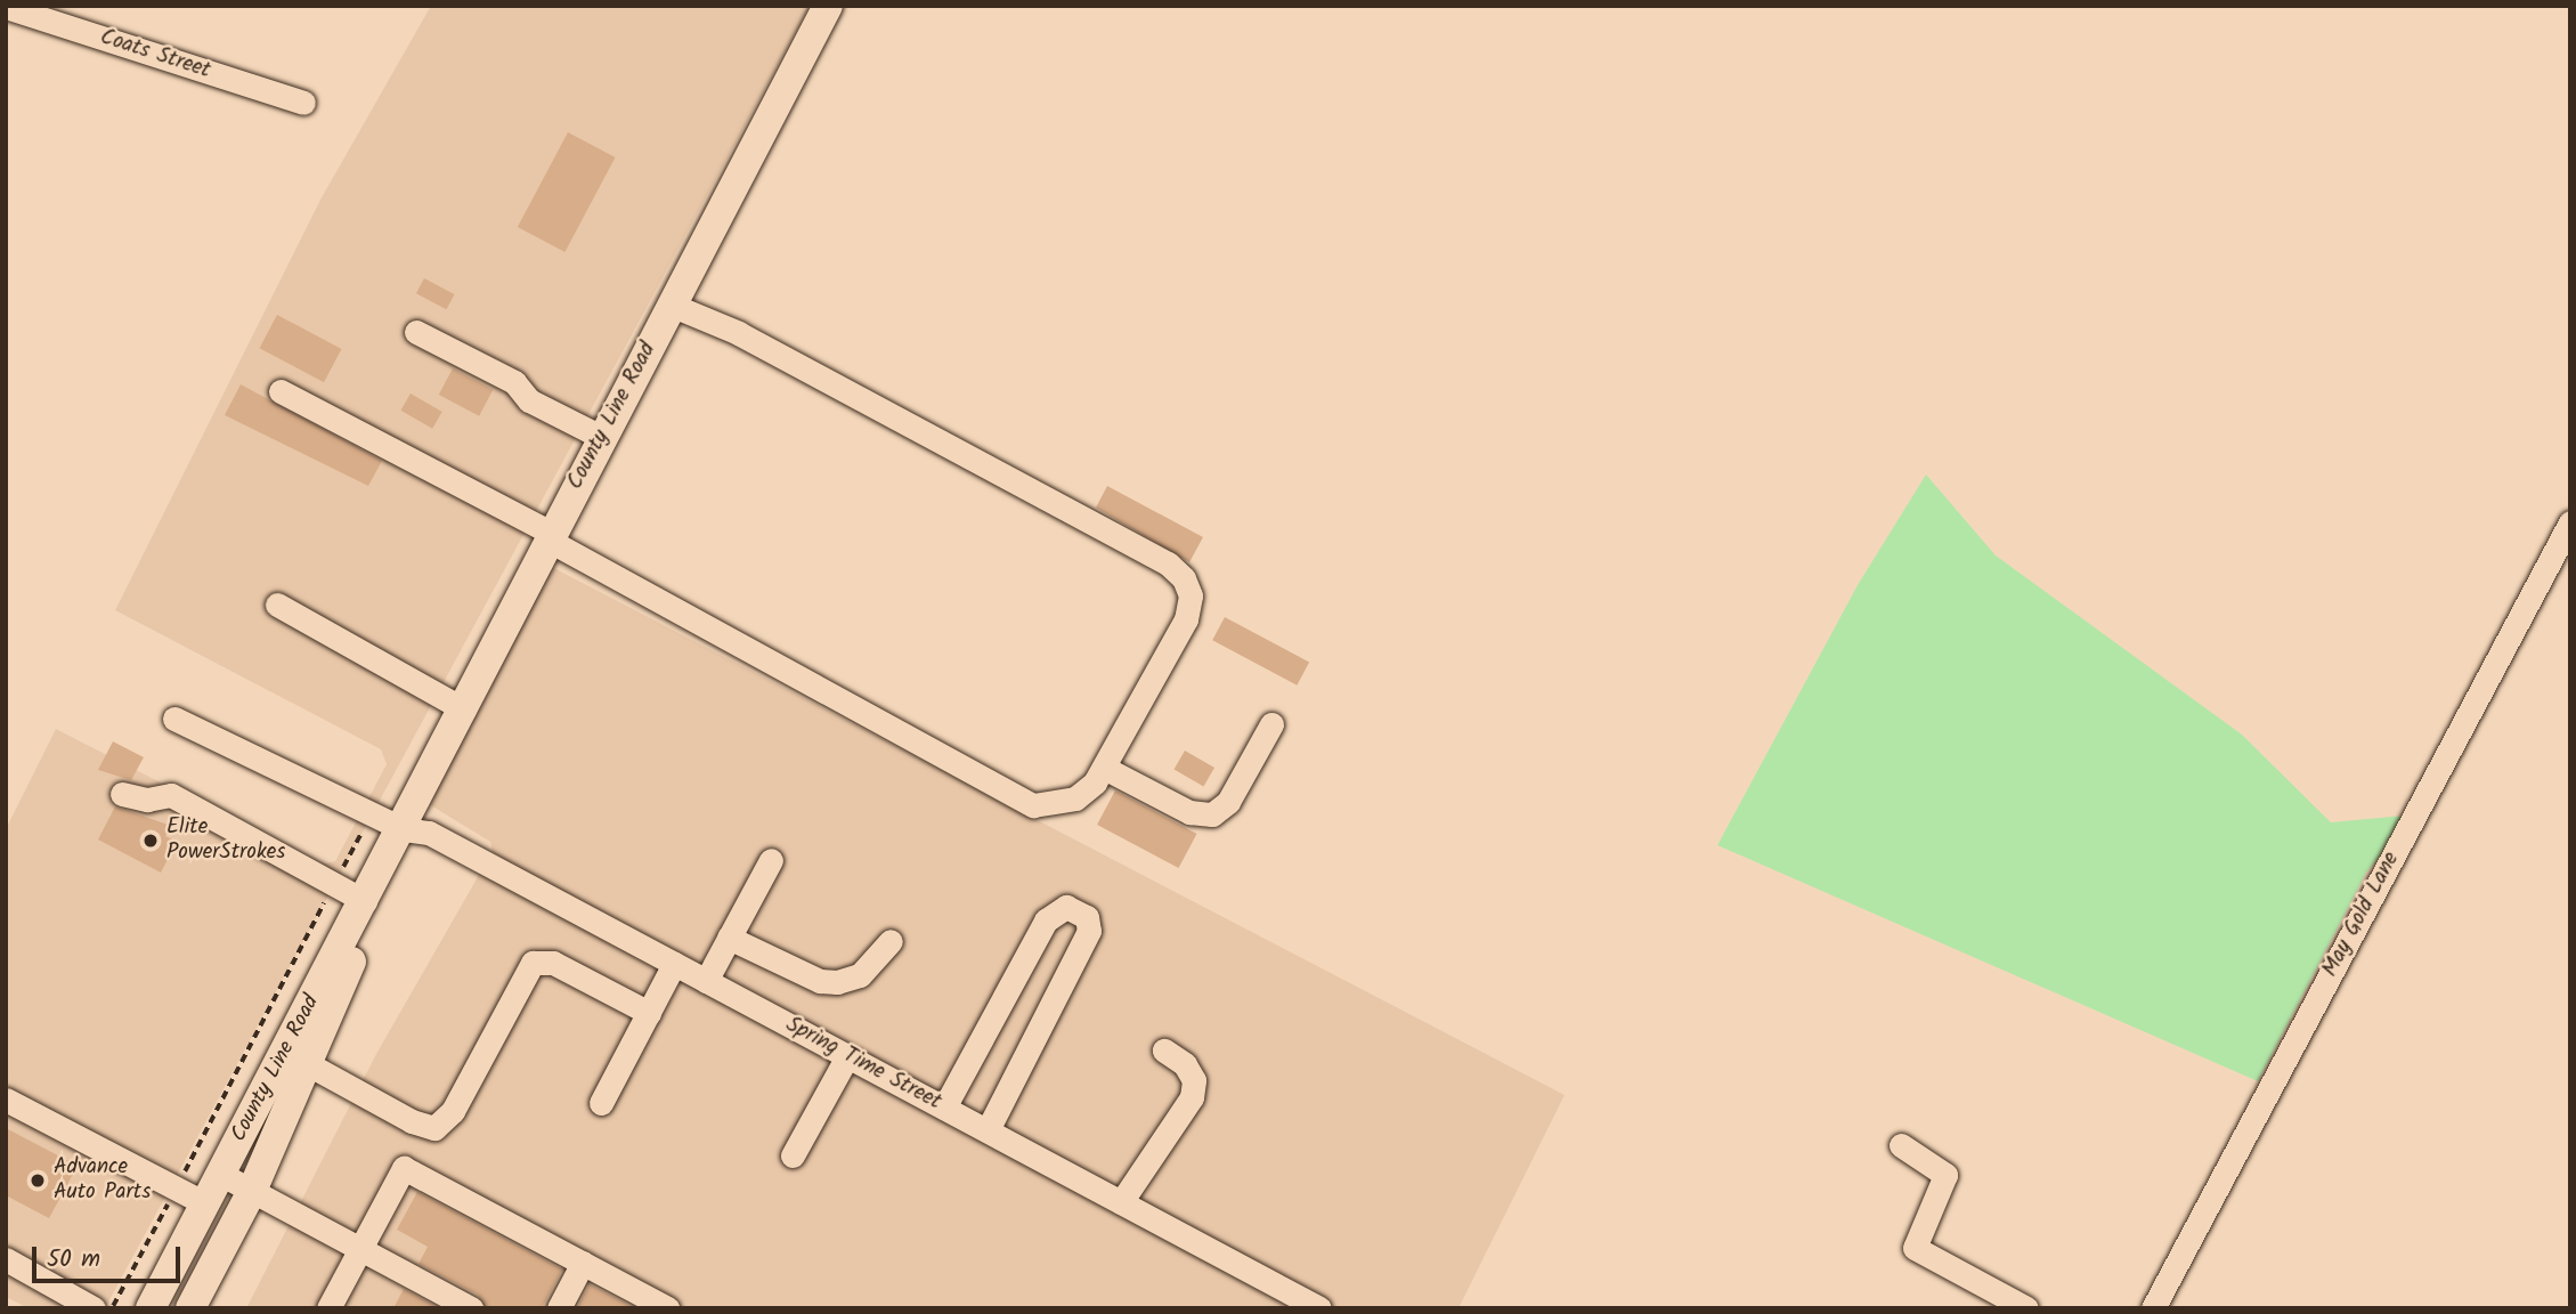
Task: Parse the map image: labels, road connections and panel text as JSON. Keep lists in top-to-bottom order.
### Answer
{
  "streets": {
    "main road": ["County Line Road"],
    "street": ["Coats Street", "May Gold Lane", "Spring Time Street"]
  },
  "crossings": [
    ["County Line Road", "Spring Time Street"]
  ],
  "places": ["Elite PowerStrokes", "Advance Auto Parts"],
  "scale_bar": "50 m"
}
